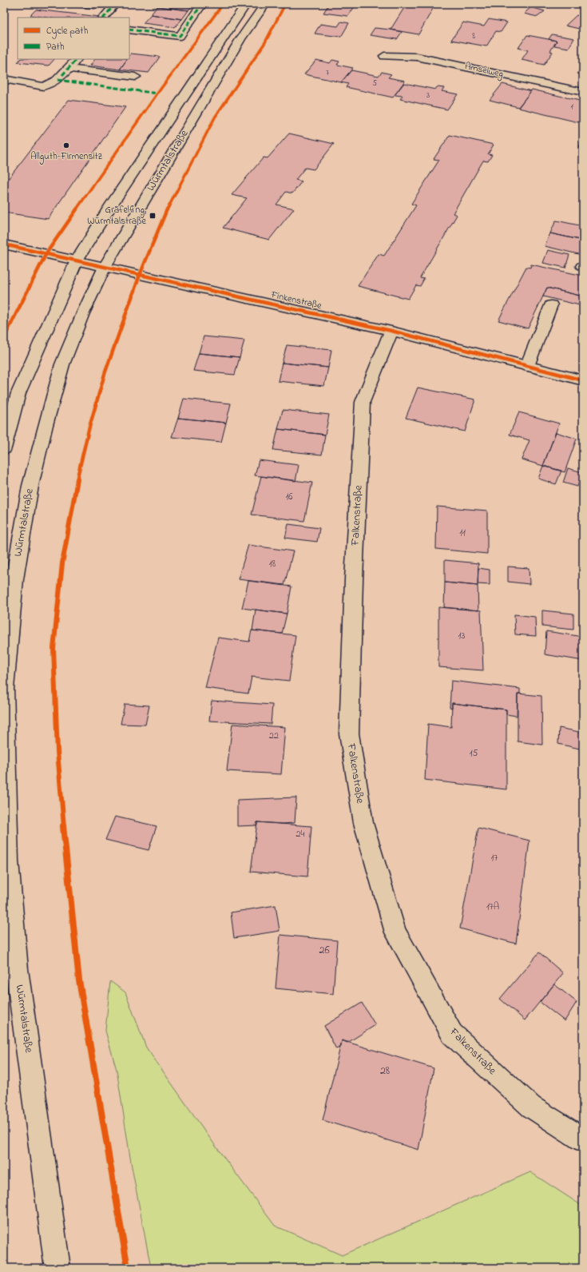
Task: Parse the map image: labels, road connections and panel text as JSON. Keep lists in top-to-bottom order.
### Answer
{
  "streets": {
    "main road": [
      "Amselweg",
      "Würmtalstraße",
      "Finkenstraße",
      "Falkenstraße"
    ]
  },
  "crossings": [
    ["Würmtalstraße", "Finkenstraße"],
    ["Finkenstraße", "Falkenstraße"]
  ],
  "places": {
    "other": ["Allguth-Firmensitz"],
    "transit": ["Gräfelfing, Würmtalstraße"]
  },
  "house_numbers": [
    "8",
    "7",
    "5",
    "3",
    "1",
    "16",
    "11",
    "18",
    "13",
    "22",
    "15",
    "24",
    "17",
    "17A",
    "26",
    "28"
  ],
  "legend": ["Cycle path", "Path"]
}
